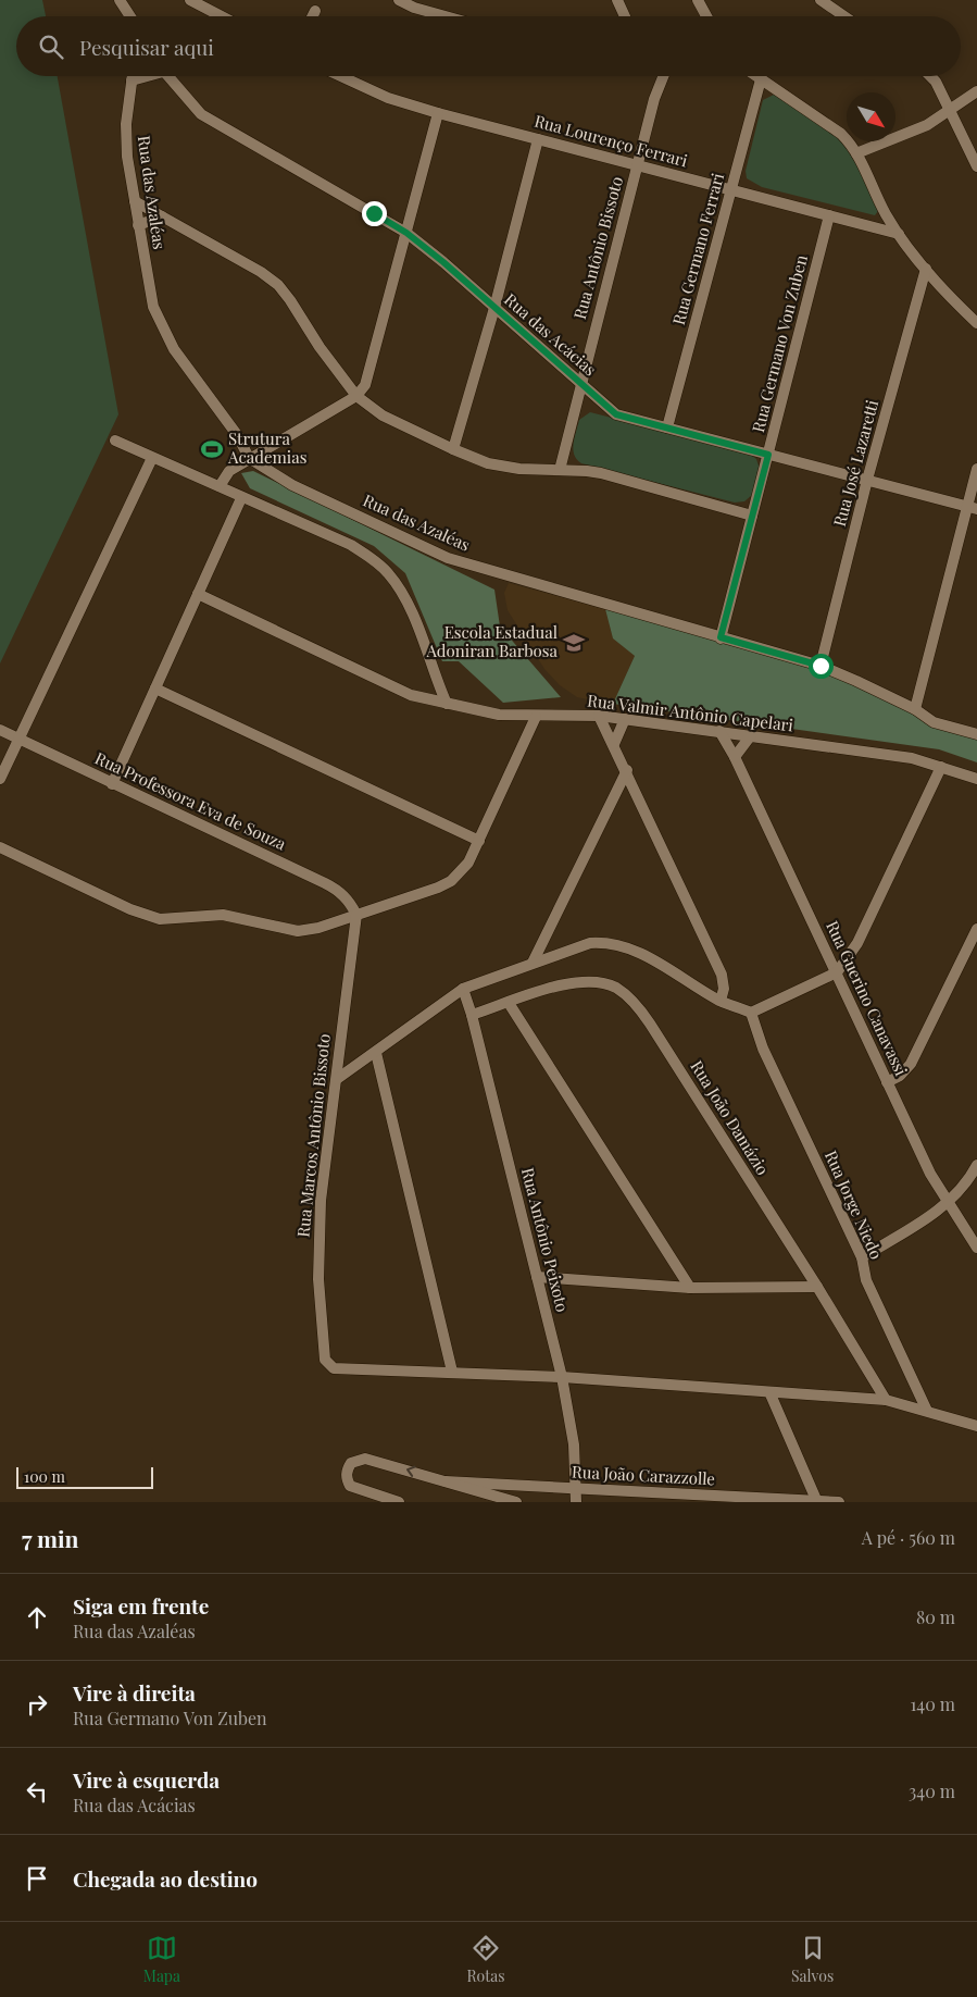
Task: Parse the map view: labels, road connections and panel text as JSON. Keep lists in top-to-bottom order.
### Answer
{
  "streets": {
    "street": [
      "Rua Lourenço Ferrari",
      "Rua das Azaléas",
      "Rua Antônio Bissoto",
      "Rua Germano Ferrari",
      "Rua das Acácias",
      "Rua Germano Von Zuben",
      "Rua José Lazaretti",
      "Rua Valmir Antônio Capelari",
      "Rua Professora Eva de Souza",
      "Rua Guerino Canavassi",
      "Rua João Damázio",
      "Rua Marcos Antônio Bissoto",
      "Rua Jorge Niedo",
      "Rua Antônio Peixoto",
      "Rua João Carazzolle"
    ]
  },
  "crossings": [
    ["Rua Lourenço Ferrari", "Rua Antônio Bissoto"],
    ["Rua Lourenço Ferrari", "Rua Germano Ferrari"],
    ["Rua Lourenço Ferrari", "Rua Germano Von Zuben"],
    ["Rua das Azaléas", "Rua Germano Von Zuben"],
    ["Rua das Azaléas", "Rua José Lazaretti"],
    ["Rua Antônio Bissoto", "Rua das Acácias"],
    ["Rua Germano Ferrari", "Rua das Acácias"],
    ["Rua das Acácias", "Rua Germano Von Zuben"],
    ["Rua das Acácias", "Rua José Lazaretti"],
    ["Rua Valmir Antônio Capelari", "Rua Guerino Canavassi"],
    ["Rua Professora Eva de Souza", "Rua Marcos Antônio Bissoto"],
    ["Rua João Damázio", "Rua Antônio Peixoto"],
    ["Rua Antônio Peixoto", "Rua João Carazzolle"]
  ],
  "places": {
    "sports": ["Strutura Academias"],
    "school or university": ["Escola Estadual Adoniran Barbosa"]
  },
  "scale_bar": "100 m",
  "north": "bottom right",
  "page": {
    "search": "Pesquisar aqui",
    "scale": "100 m",
    "heading": ["7 min", "A pé · 560 m"],
    "list": [
      ["Siga em frente", "Rua das Azaléas", "80 m"],
      ["Vire à direita", "Rua Germano Von Zuben", "140 m"],
      ["Vire à esquerda", "Rua das Acácias", "340 m"],
      "Chegada ao destino"
    ],
    "nav": ["Mapa", "Rotas", "Salvos"]
  }
}
